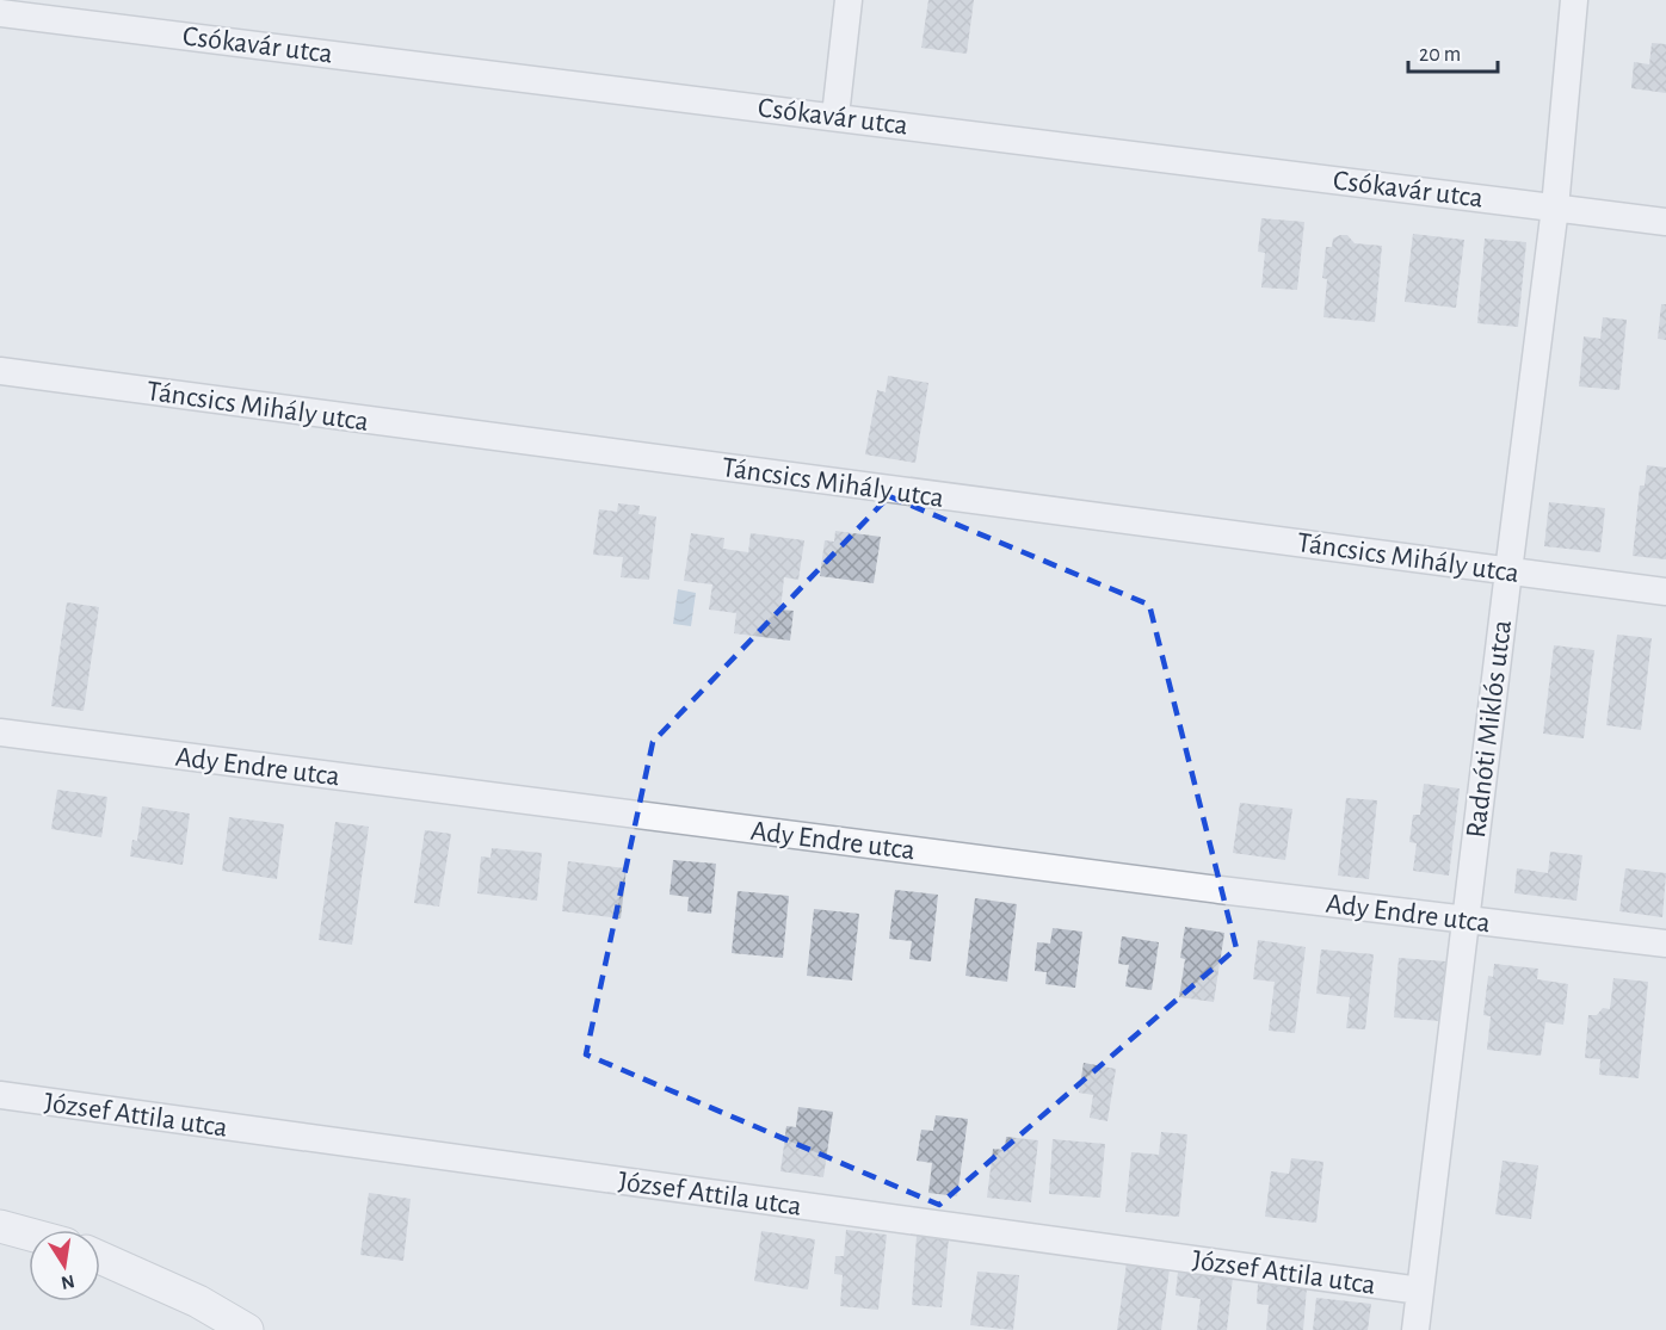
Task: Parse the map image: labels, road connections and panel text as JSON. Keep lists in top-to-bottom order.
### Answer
{
  "streets": {
    "street": [
      "Csókavár utca",
      "Táncsics Mihály utca",
      "Radnóti Miklós utca",
      "Ady Endre utca",
      "József Attila utca"
    ]
  },
  "crossings": [
    ["Csókavár utca", "Radnóti Miklós utca"],
    ["Táncsics Mihály utca", "Radnóti Miklós utca"],
    ["Radnóti Miklós utca", "Ady Endre utca"],
    ["Radnóti Miklós utca", "József Attila utca"]
  ],
  "scale_bar": "20 m",
  "north": "bottom"
}
